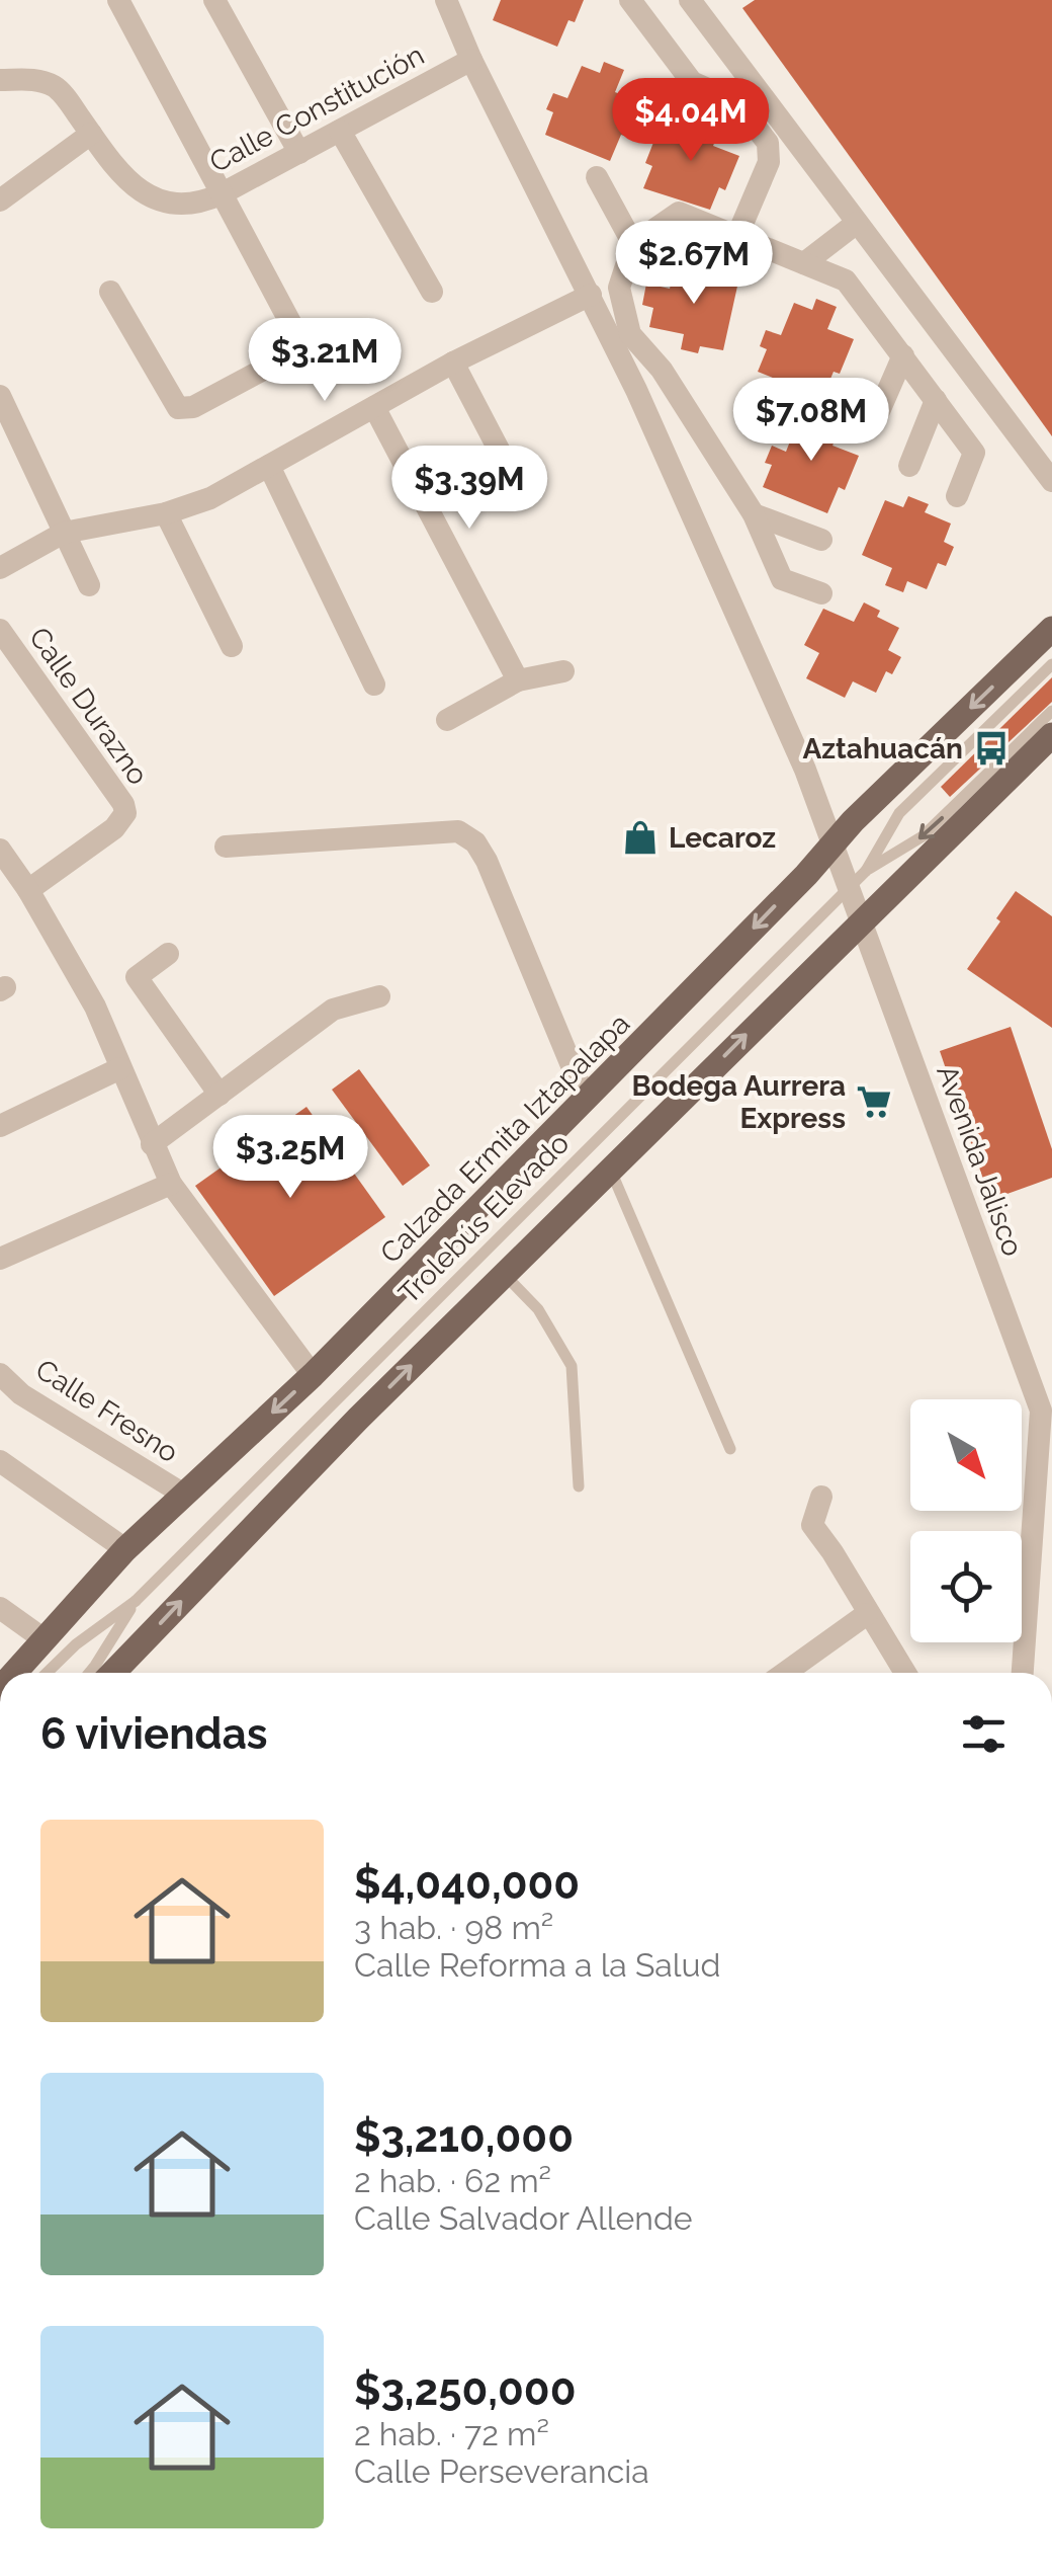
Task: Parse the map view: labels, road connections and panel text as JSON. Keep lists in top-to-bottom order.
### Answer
{
  "streets": {
    "main road": ["Calzada Ermita Iztapalapa"],
    "street": [
      "Calle Constitución",
      "Calle Durazno",
      "Avenida Jalisco",
      "Calle Fresno"
    ],
    "lane": ["Trolebús Elevado"]
  },
  "crossings": [
    ["Calle Constitución", "Avenida Jalisco"],
    ["Calzada Ermita Iztapalapa", "Avenida Jalisco"],
    ["Calzada Ermita Iztapalapa", "Calle Fresno"]
  ],
  "places": {
    "bus stop": ["Aztahuacán"],
    "shop": ["Lecaroz"],
    "supermarket": ["Bodega Aurrera Express"]
  },
  "north": "bottom right",
  "page": {
    "price": [
      "$4.04M",
      "$2.67M",
      "$3.21M",
      "$7.08M",
      "$3.39M",
      "$3.25M"
    ],
    "heading": "6 viviendas",
    "list": [
      {
        "name": "$4,040,000",
        "note": "3 hab. · 98 m² · Calle Reforma a la Salud"
      },
      {
        "name": "$3,210,000",
        "note": "2 hab. · 62 m² · Calle Salvador Allende"
      },
      {
        "name": "$3,250,000",
        "note": "2 hab. · 72 m² · Calle Perseverancia"
      }
    ]
  }
}
